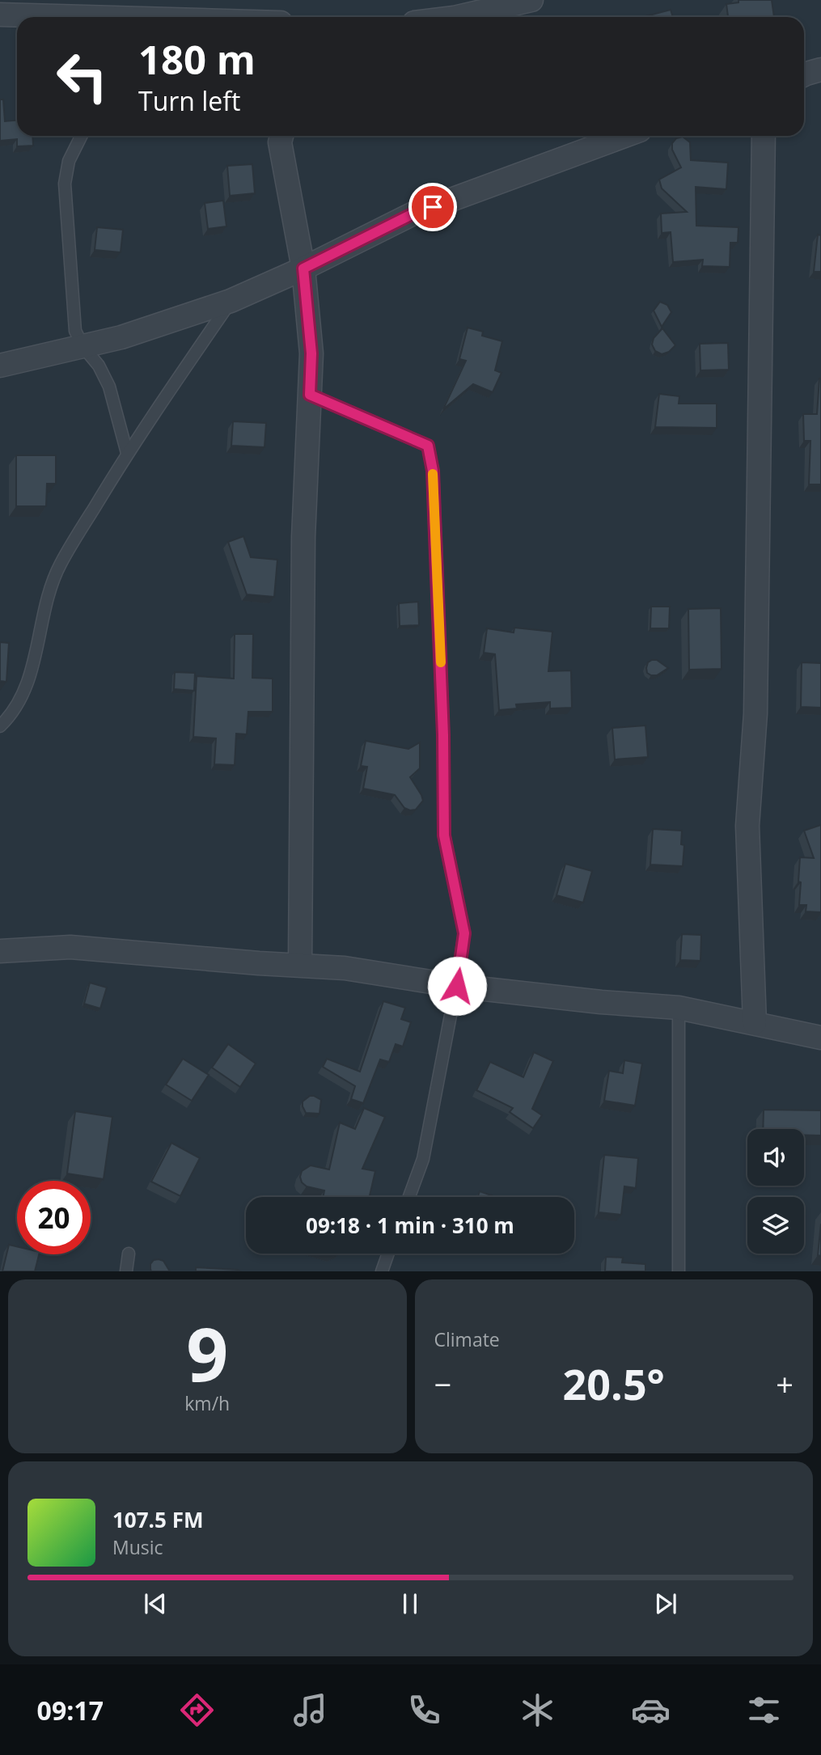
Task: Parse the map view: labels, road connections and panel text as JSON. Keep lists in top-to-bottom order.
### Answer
{
  "page": {
    "turn": ["180 m", "Turn left"],
    "limit": "20",
    "trip": "09:18 · 1 min · 310 m",
    "tile": [
      ["9", "km/h"],
      "Climate"
    ],
    "heat": ["−", "20.5°", "+"],
    "song": ["107.5 FM", "Music"],
    "tabs": "09:17"
  }
}
